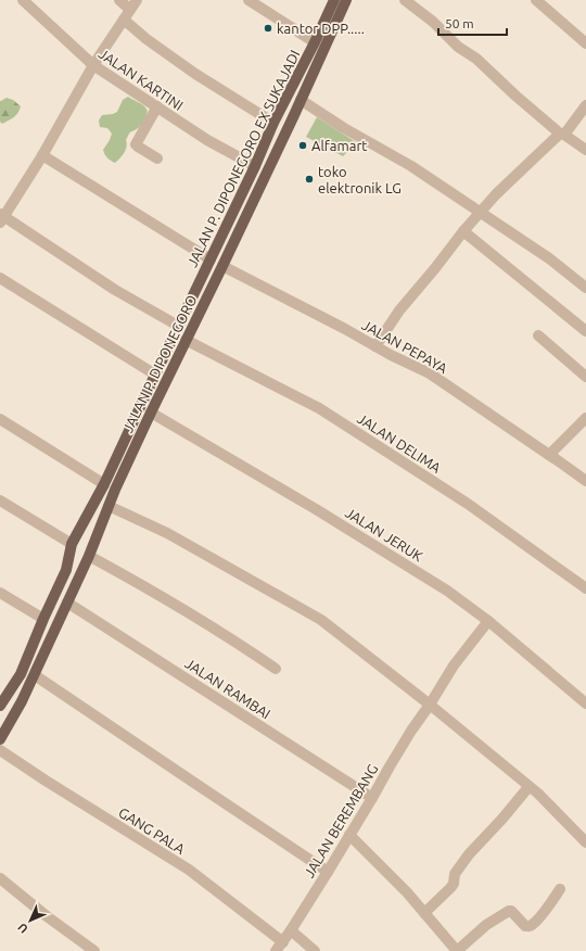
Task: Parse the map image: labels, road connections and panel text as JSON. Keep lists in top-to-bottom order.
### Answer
{
  "streets": {
    "main road": ["JALAN P. DIPONEGORO EX SUKAJADI", "JALAN P. DIPONEGORO"],
    "street": [
      "JALAN KARTINI",
      "JALAN PEPAYA",
      "JALAN DELIMA",
      "JALAN JERUK",
      "JALAN RAMBAI",
      "JALAN BEREMBANG",
      "GANG PALA"
    ]
  },
  "crossings": [
    ["JALAN KARTINI", "JALAN P. DIPONEGORO EX SUKAJADI"],
    ["JALAN PEPAYA", "JALAN P. DIPONEGORO"],
    ["JALAN P. DIPONEGORO", "JALAN DELIMA"],
    ["JALAN P. DIPONEGORO", "JALAN JERUK"],
    ["JALAN P. DIPONEGORO", "JALAN RAMBAI"],
    ["JALAN JERUK", "JALAN BEREMBANG"],
    ["JALAN RAMBAI", "JALAN BEREMBANG"],
    ["JALAN BEREMBANG", "GANG PALA"]
  ],
  "places": ["kantor DPP.....", "Alfamart", "toko elektronik LG"],
  "scale_bar": "50 m",
  "north": "bottom left"
}
